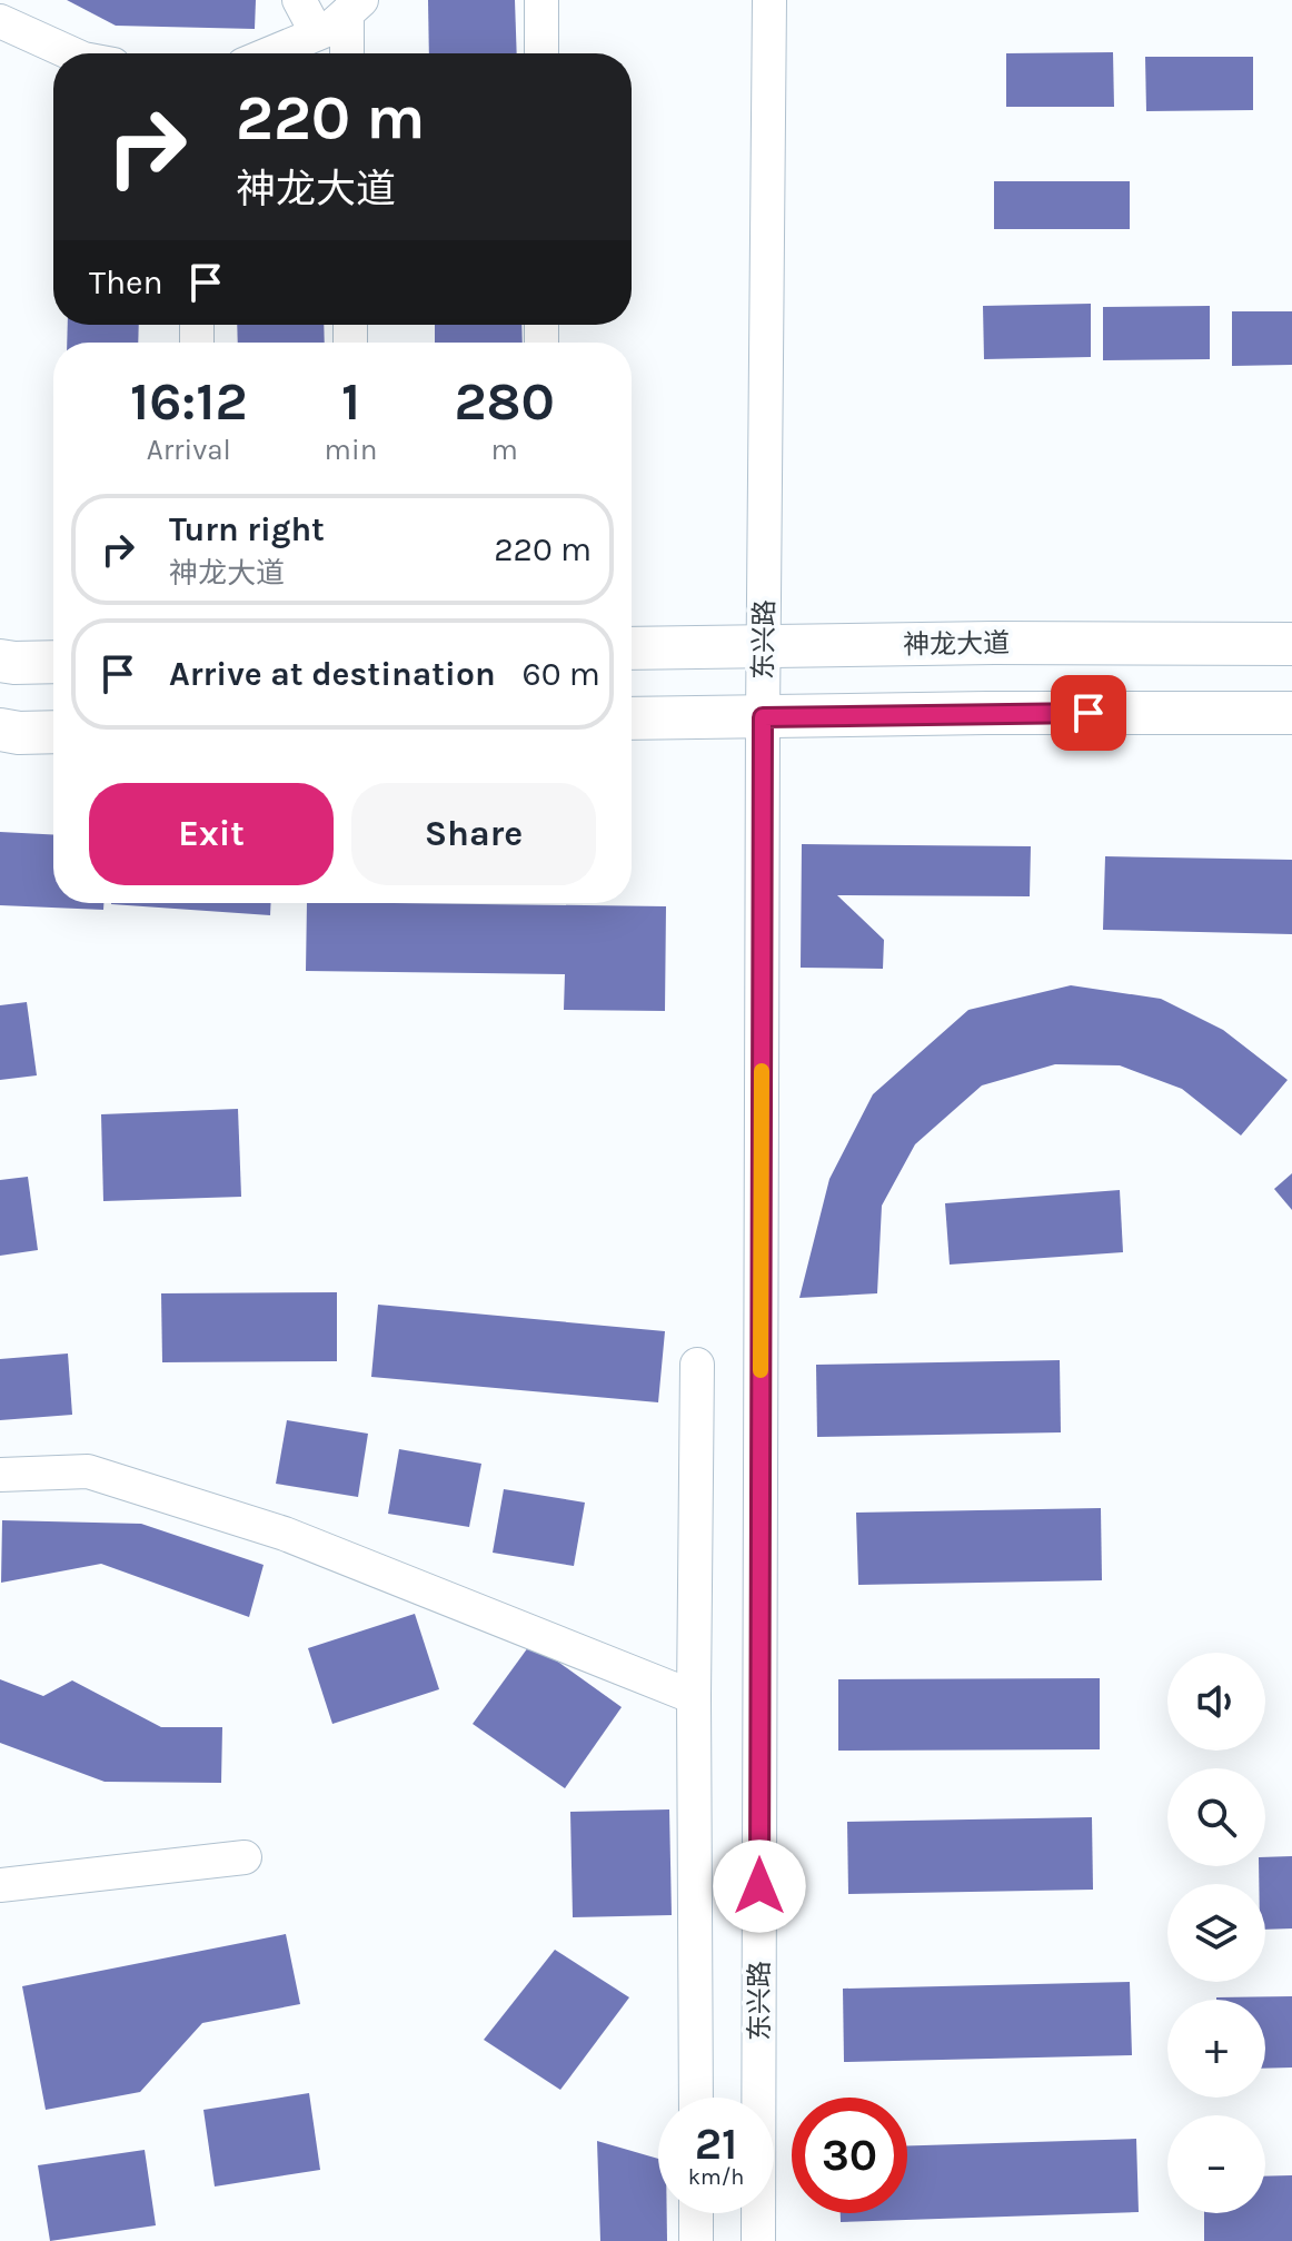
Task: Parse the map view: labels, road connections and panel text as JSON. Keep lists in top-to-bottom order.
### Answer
{
  "streets": {
    "main road": ["神龙大道"],
    "street": ["东兴路"]
  },
  "crossings": [
    ["东兴路", "神龙大道"]
  ],
  "page": {
    "turn": ["220 m", "神龙大道"],
    "then": "Then",
    "eta": [
      "16:12",
      "Arrival",
      "1",
      "min",
      "280",
      "m"
    ],
    "list": [
      {
        "name": "Turn right",
        "note": "神龙大道",
        "value": "220 m"
      },
      {
        "name": "Arrive at destination",
        "value": "60 m"
      }
    ],
    "buttons": ["Exit", "Share"],
    "map_buttons": ["+", "−"],
    "speed": "21 km/h",
    "limit": "30"
  }
}
